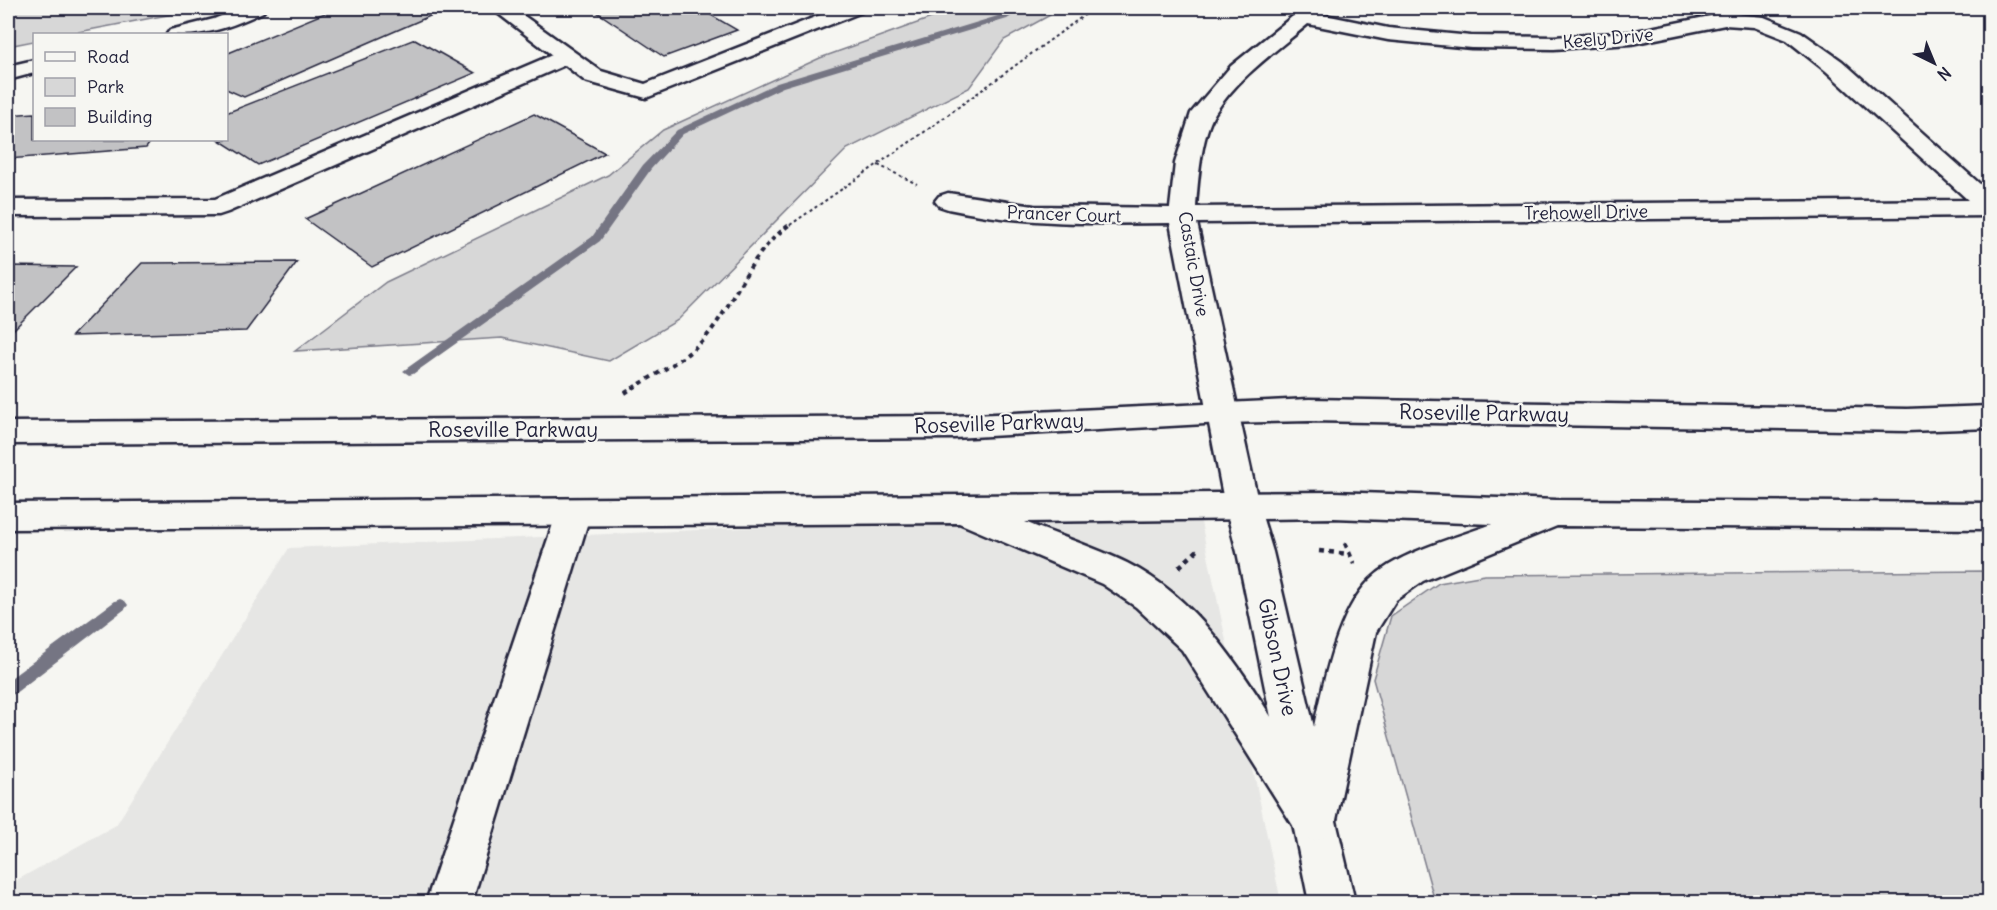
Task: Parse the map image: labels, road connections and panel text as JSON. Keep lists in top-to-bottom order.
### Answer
{
  "streets": {
    "main road": [
      "Keely Drive",
      "Trehowell Drive",
      "Prancer Court",
      "Castaic Drive",
      "Roseville Parkway",
      "Gibson Drive"
    ]
  },
  "crossings": [
    ["Keely Drive", "Trehowell Drive"],
    ["Keely Drive", "Castaic Drive"],
    ["Trehowell Drive", "Prancer Court"],
    ["Trehowell Drive", "Castaic Drive"],
    ["Prancer Court", "Castaic Drive"],
    ["Castaic Drive", "Roseville Parkway"],
    ["Castaic Drive", "Gibson Drive"],
    ["Roseville Parkway", "Gibson Drive"]
  ],
  "legend": ["Road", "Park", "Building"],
  "north": "bottom right"
}
